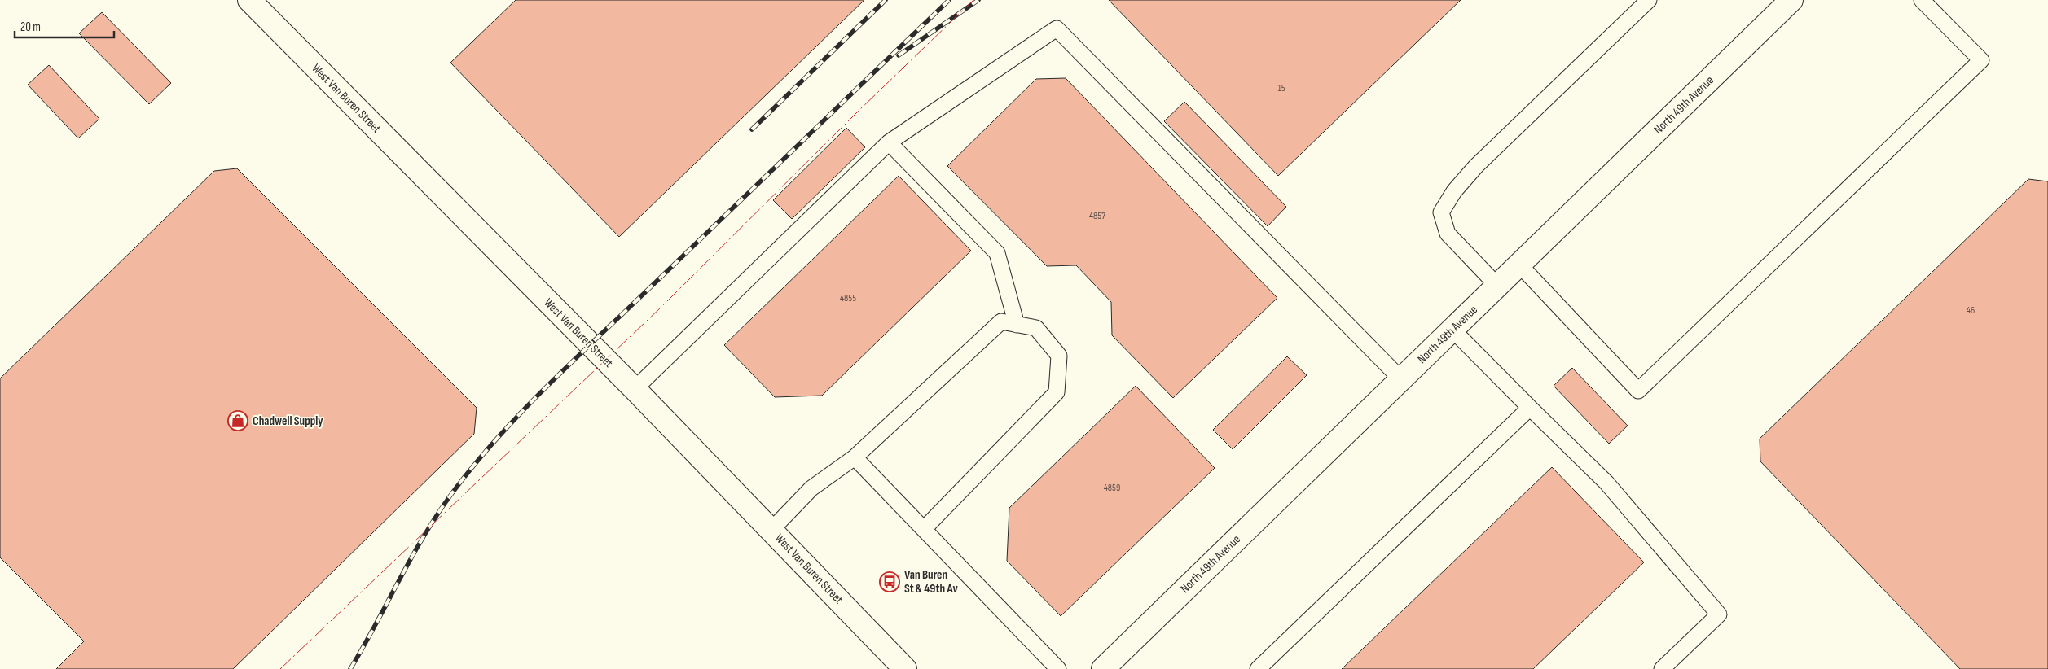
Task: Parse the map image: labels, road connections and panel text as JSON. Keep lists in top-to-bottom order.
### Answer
{
  "streets": {
    "street": ["West Van Buren Street", "North 49th Avenue"]
  },
  "places": {
    "shop": ["Chadwell Supply"],
    "bus stop": ["Van Buren St & 49th Av"]
  },
  "house_numbers": [
    "15",
    "4857",
    "4855",
    "46",
    "4859"
  ],
  "scale_bar": "20 m"
}
